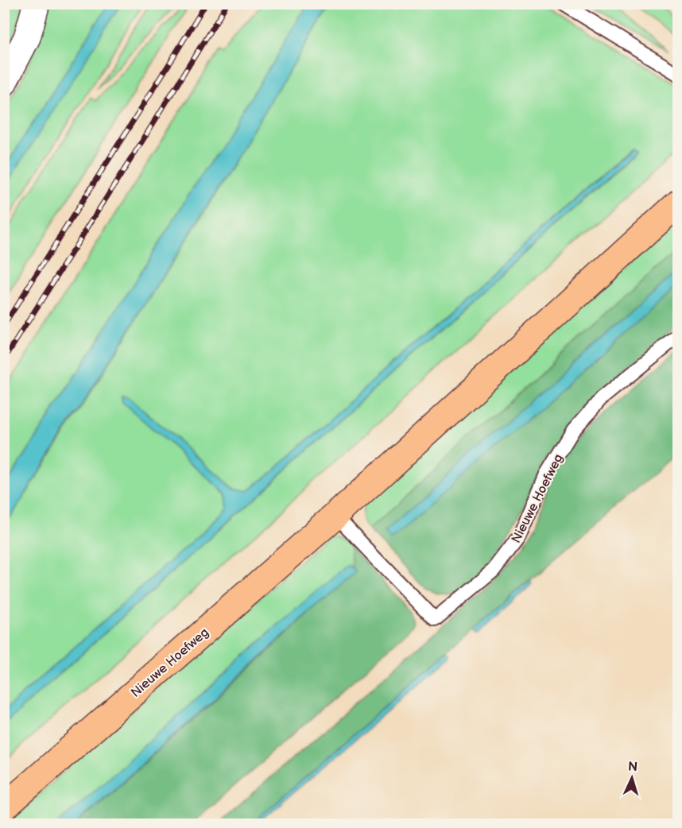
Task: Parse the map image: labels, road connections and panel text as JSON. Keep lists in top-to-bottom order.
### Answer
{
  "streets": {
    "main road": ["Nieuwe Hoefweg"]
  },
  "north": "top"
}
